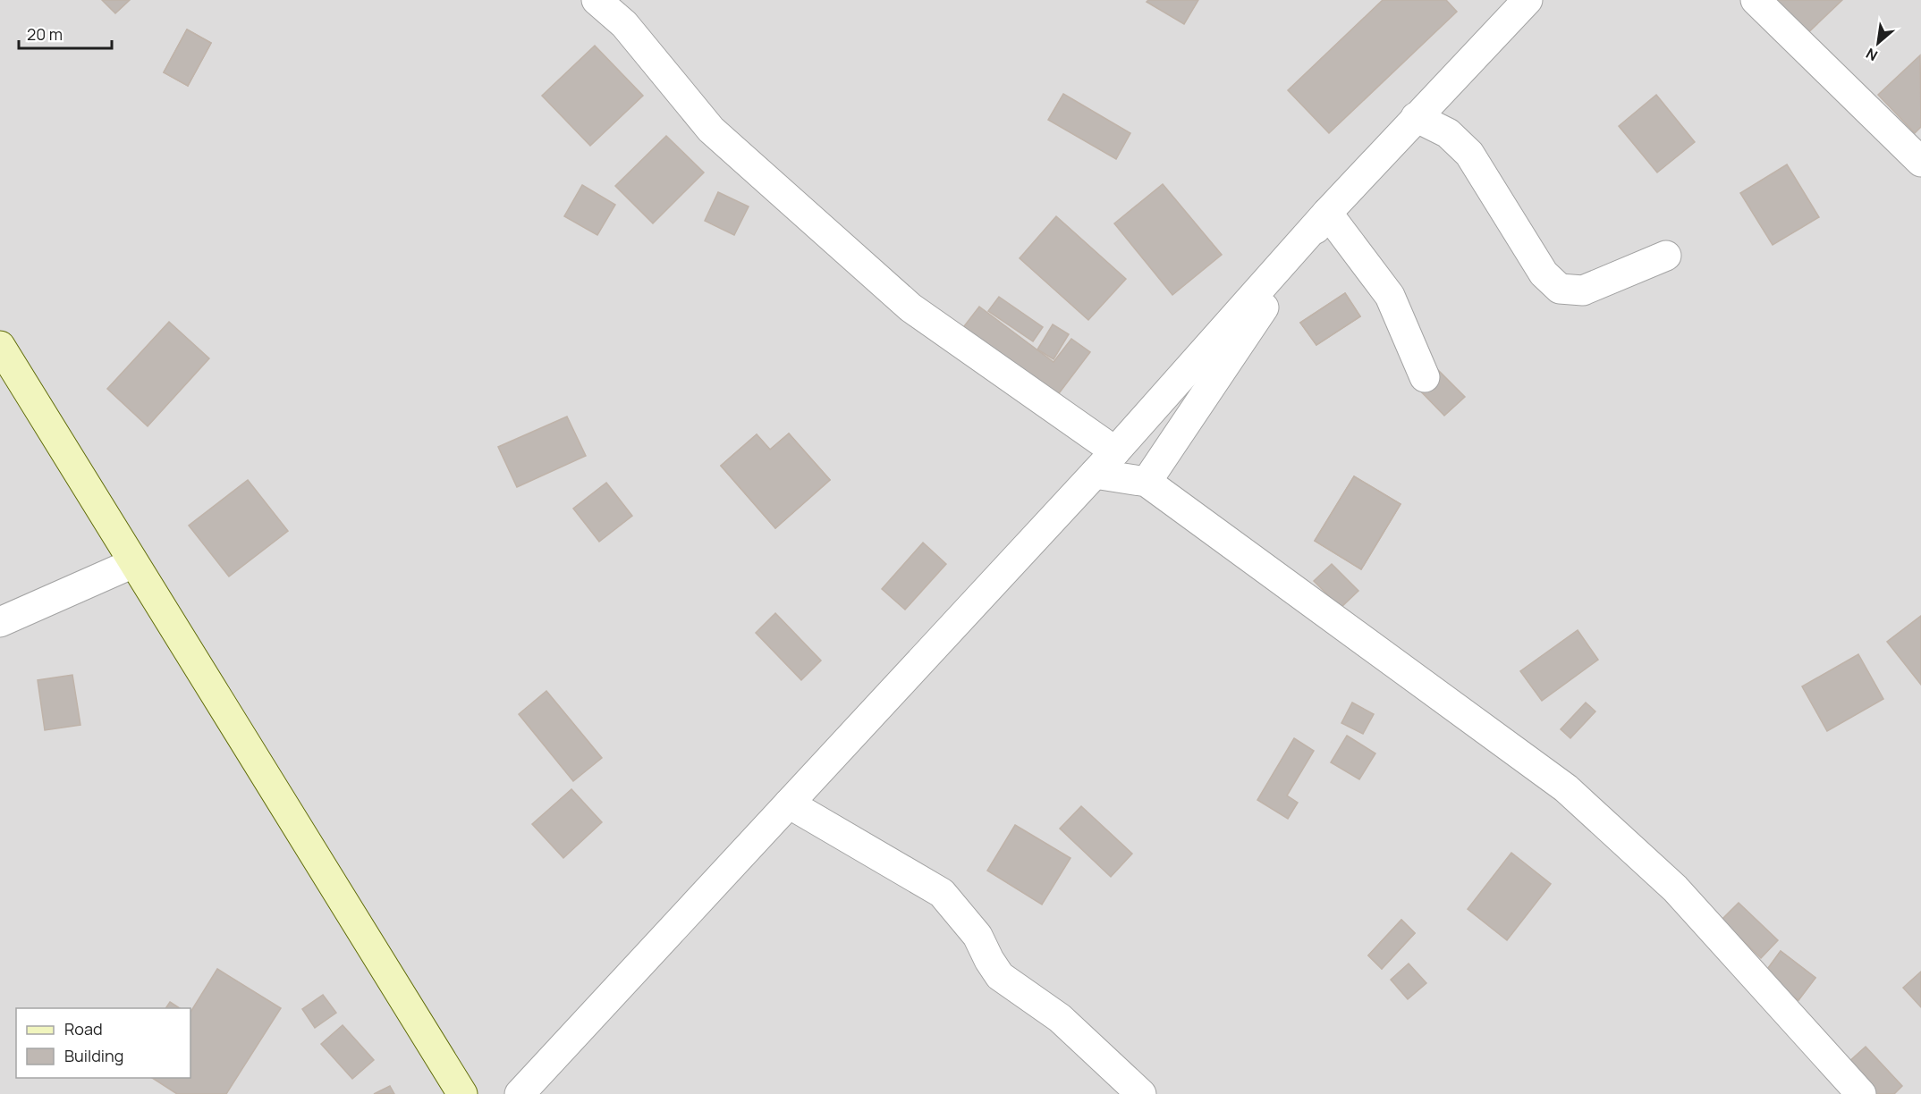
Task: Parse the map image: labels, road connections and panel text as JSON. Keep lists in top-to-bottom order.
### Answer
{
  "legend": ["Road", "Building"],
  "scale_bar": "20 m",
  "north": "bottom left"
}
